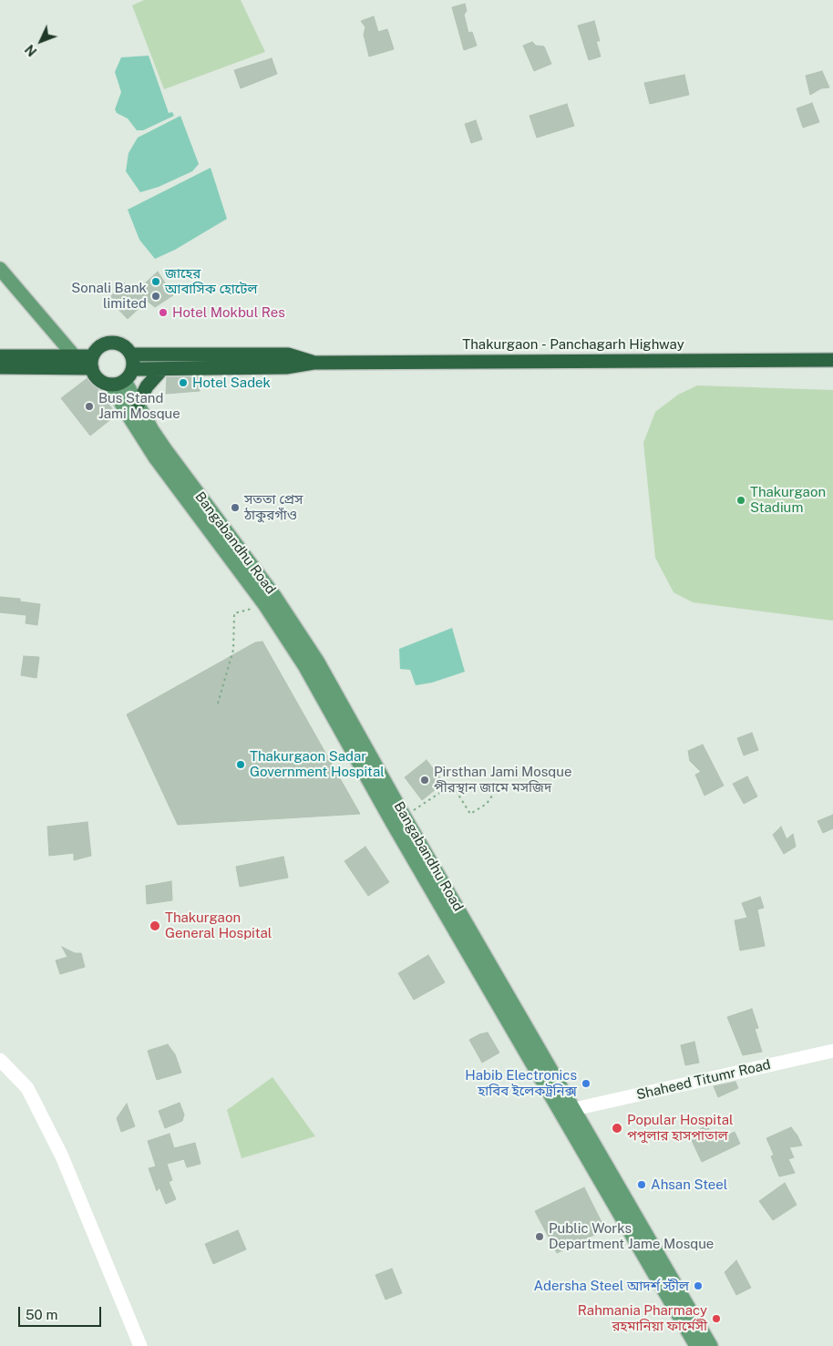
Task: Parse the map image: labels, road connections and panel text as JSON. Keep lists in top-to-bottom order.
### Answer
{
  "streets": {
    "highway": ["Thakurgaon - Panchagarh Highway"],
    "main road": ["Bangabandhu Road"],
    "street": ["Shaheed Titumr Road"]
  },
  "crossings": [
    ["Thakurgaon - Panchagarh Highway", "Bangabandhu Road"],
    ["Bangabandhu Road", "Shaheed Titumr Road"]
  ],
  "places": [
    "জাহের আবাসিক হোটেল",
    "Sonali Bank limited",
    "Hotel Mokbul Res",
    "Hotel Sadek",
    "Bus Stand Jami Mosque",
    "Thakurgaon Stadium",
    "সততা প্রেস ঠাকুরগাঁও",
    "Thakurgaon Sadar Government Hospital",
    "Pirsthan Jami Mosque পীরস্থান জামে মসজিদ",
    "Thakurgaon General Hospital",
    "Habib Electronics হাবিব ইলেকট্রনিক্স",
    "Popular Hospital পপুলার হাসপাতাল",
    "Ahsan Steel",
    "Public Works Department Jame Mosque",
    "Adersha Steel আদর্শ স্টীল",
    "Rahmania Pharmacy রহমানিয়া ফার্মেসী"
  ],
  "scale_bar": "50 m",
  "north": "bottom left"
}
